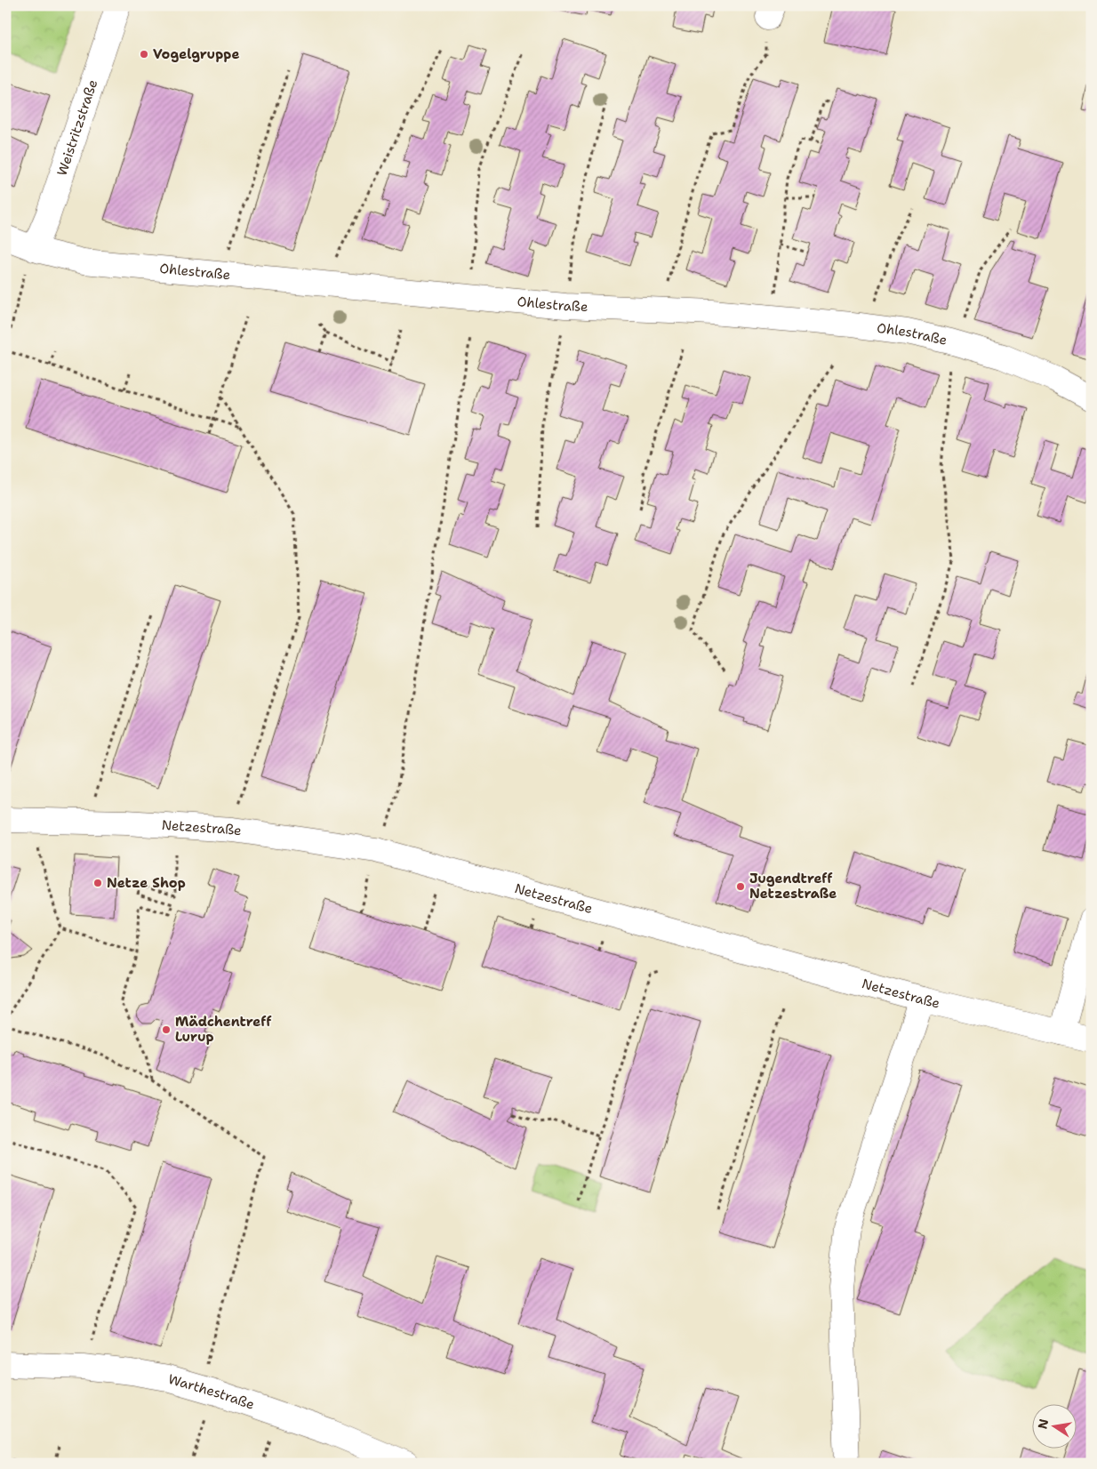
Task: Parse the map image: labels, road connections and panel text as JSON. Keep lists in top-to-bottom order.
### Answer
{
  "streets": {
    "street": [
      "Weistritzstraße",
      "Ohlestraße",
      "Netzestraße",
      "Warthestraße"
    ]
  },
  "crossings": [
    ["Weistritzstraße", "Ohlestraße"]
  ],
  "places": [
    "Vogelgruppe",
    "Netze Shop",
    "Jugendtreff Netzestraße",
    "Mädchentreff Lurup"
  ],
  "north": "left"
}
